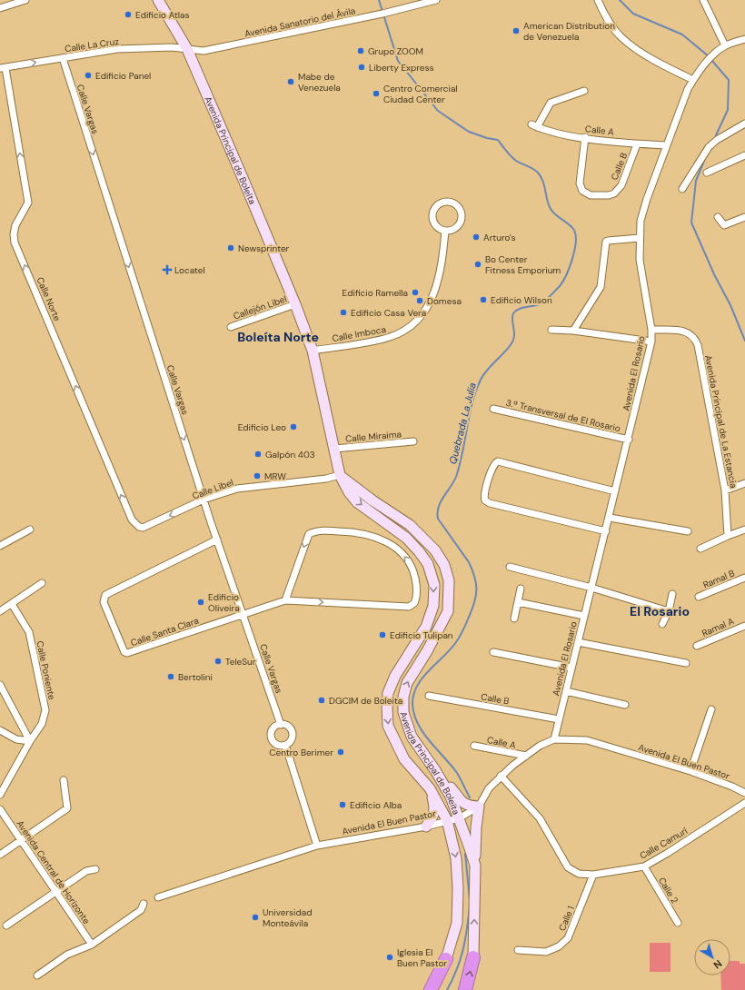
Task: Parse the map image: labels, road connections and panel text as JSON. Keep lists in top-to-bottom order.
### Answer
{
  "streets": {
    "street": [
      "Avenida Sanatorio del Ávila",
      "Calle La Cruz",
      "Calle Vargas",
      "Calle A",
      "Avenida Principal de Boleíta",
      "Calle B",
      "Calle Norte",
      "Callejón Libel",
      "Calle Imboca",
      "Avenida El Rosario",
      "3.ª Transversal de El Rosario",
      "Avenida Principal de La Estancia",
      "Calle Miraima",
      "Calle Libel",
      "Ramal B",
      "Ramal A",
      "Calle Santa Clara",
      "Calle Poniente",
      "Avenida El Buen Pastor",
      "Calle Camurí",
      "Avenida Central de Horizonte",
      "Calle 2",
      "Calle 1"
    ]
  },
  "crossings": [
    ["Avenida Sanatorio del Ávila", "Calle La Cruz"],
    ["Avenida Sanatorio del Ávila", "Avenida Principal de Boleíta"],
    ["Calle La Cruz", "Calle Vargas"],
    ["Calle La Cruz", "Avenida Principal de Boleíta"],
    ["Calle La Cruz", "Calle Norte"],
    ["Calle Vargas", "Calle Libel"],
    ["Calle Vargas", "Calle Santa Clara"],
    ["Calle A", "Calle B"],
    ["Calle A", "Avenida El Rosario"],
    ["Calle A", "Avenida El Buen Pastor"],
    ["Avenida Principal de Boleíta", "Callejón Libel"],
    ["Avenida Principal de Boleíta", "Calle Imboca"],
    ["Avenida Principal de Boleíta", "Calle Miraima"],
    ["Avenida Principal de Boleíta", "Calle Libel"],
    ["Avenida Principal de Boleíta", "Avenida El Buen Pastor"],
    ["Calle B", "Avenida El Rosario"],
    ["Calle Norte", "Calle Libel"],
    ["Avenida El Rosario", "3.ª Transversal de El Rosario"],
    ["Avenida El Rosario", "Avenida Principal de La Estancia"],
    ["Avenida El Rosario", "Avenida El Buen Pastor"],
    ["Avenida El Buen Pastor", "Calle Camurí"],
    ["Calle Camurí", "Calle 2"],
    ["Calle Camurí", "Calle 1"]
  ],
  "one_way": ["Calle Vargas", "Calle Norte"],
  "districts": ["Boleíta Norte", "El Rosario"],
  "water": ["Quebrada La Julia"],
  "places": {
    "other": [
      "Edificio Atlas",
      "American Distribution de Venezuela",
      "Grupo ZOOM",
      "Liberty Express",
      "Edificio Panel",
      "Mabe de Venezuela",
      "Centro Comercial Ciudad Center",
      "Arturo's",
      "Newsprinter",
      "Bo Center Fitness Emporium",
      "Edificio Ramella",
      "Edificio Wilson",
      "Domesa",
      "Edificio Casa Vera",
      "Edificio Leo",
      "Galpón 403",
      "MRW",
      "Edificio Oliveira",
      "Edificio Tulipan",
      "TeleSur",
      "Bertolini",
      "DGCIM de Boleita",
      "Centro Berimer",
      "Edificio Alba",
      "Universidad Monteávila",
      "Iglesia El Buen Pastor"
    ],
    "health": ["Locatel"]
  },
  "north": "bottom right"
}
